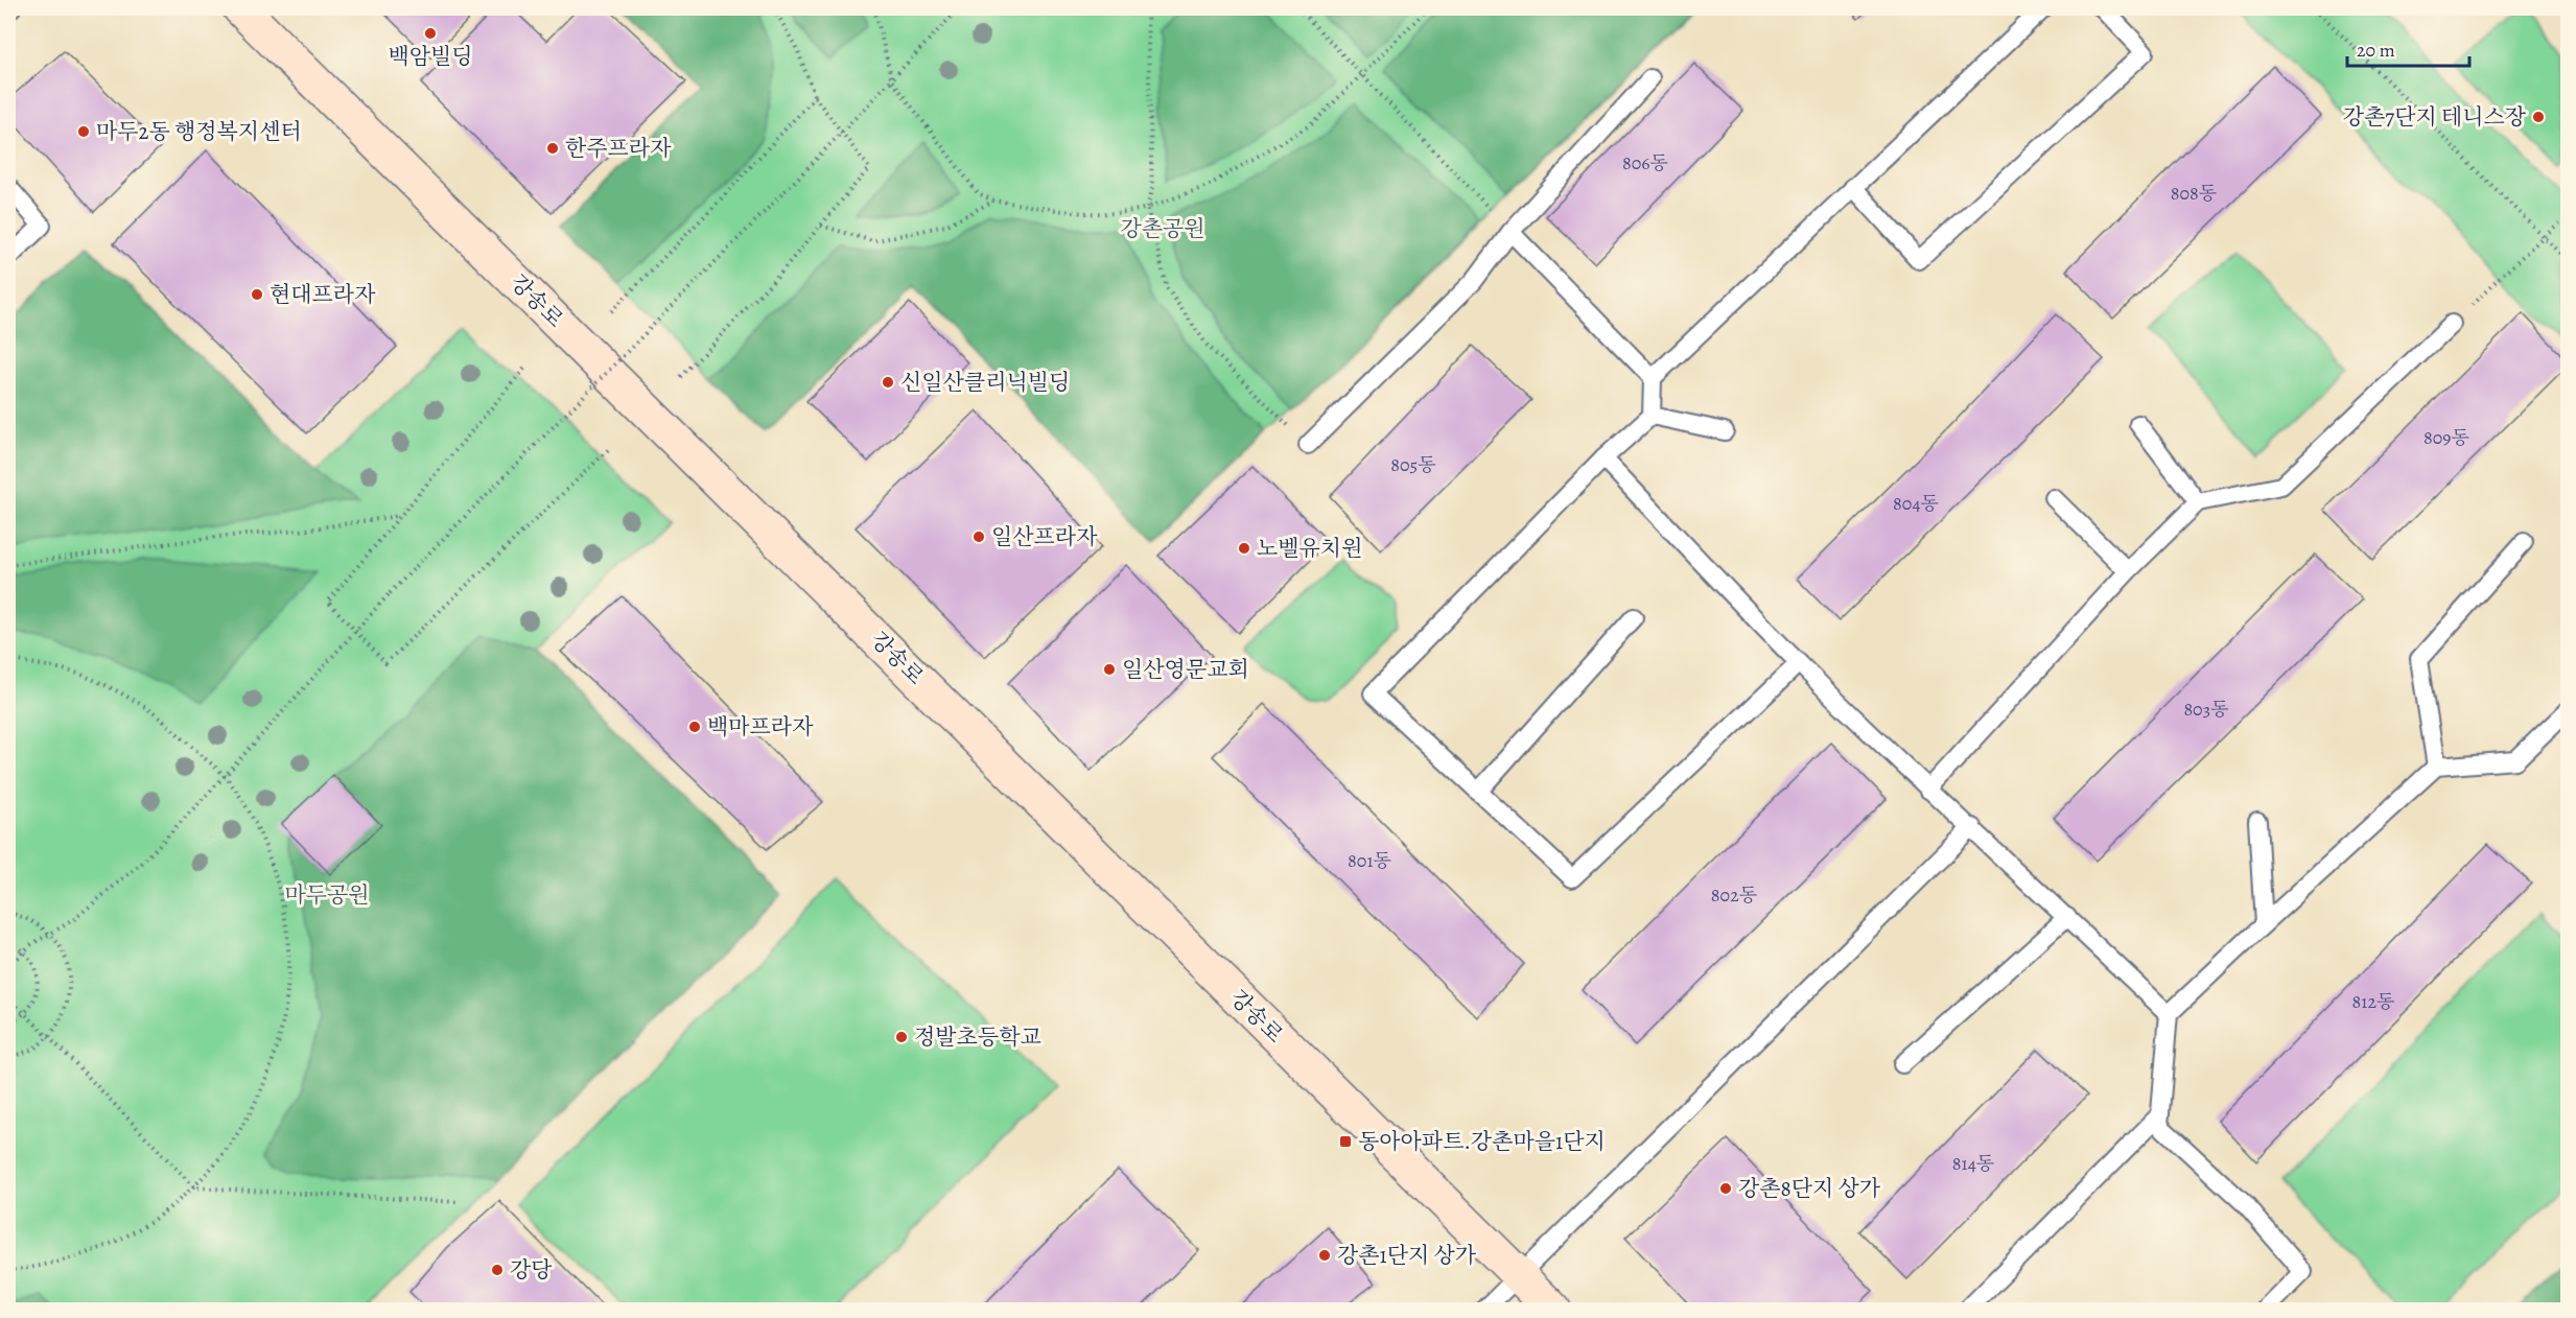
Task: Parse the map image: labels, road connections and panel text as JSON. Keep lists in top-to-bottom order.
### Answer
{
  "streets": {
    "main road": ["강송로"]
  },
  "parks": ["강촌공원", "마두공원"],
  "places": {
    "other": [
      "백암빌딩",
      "강촌7단지 테니스장",
      "마두2동 행정복지센터",
      "한주프라자",
      "현대프라자",
      "신일산클리닉빌딩",
      "일산프라자",
      "노벨유치원",
      "일산영문교회",
      "백마프라자",
      "정발초등학교",
      "강촌8단지 상가",
      "강촌1단지 상가",
      "강당"
    ],
    "transit": ["동아아파트.강촌마을1단지"]
  },
  "house_numbers": [
    "806동",
    "808동",
    "809동",
    "805동",
    "804동",
    "803동",
    "801동",
    "802동",
    "812동",
    "814동"
  ],
  "scale_bar": "20 m"
}
